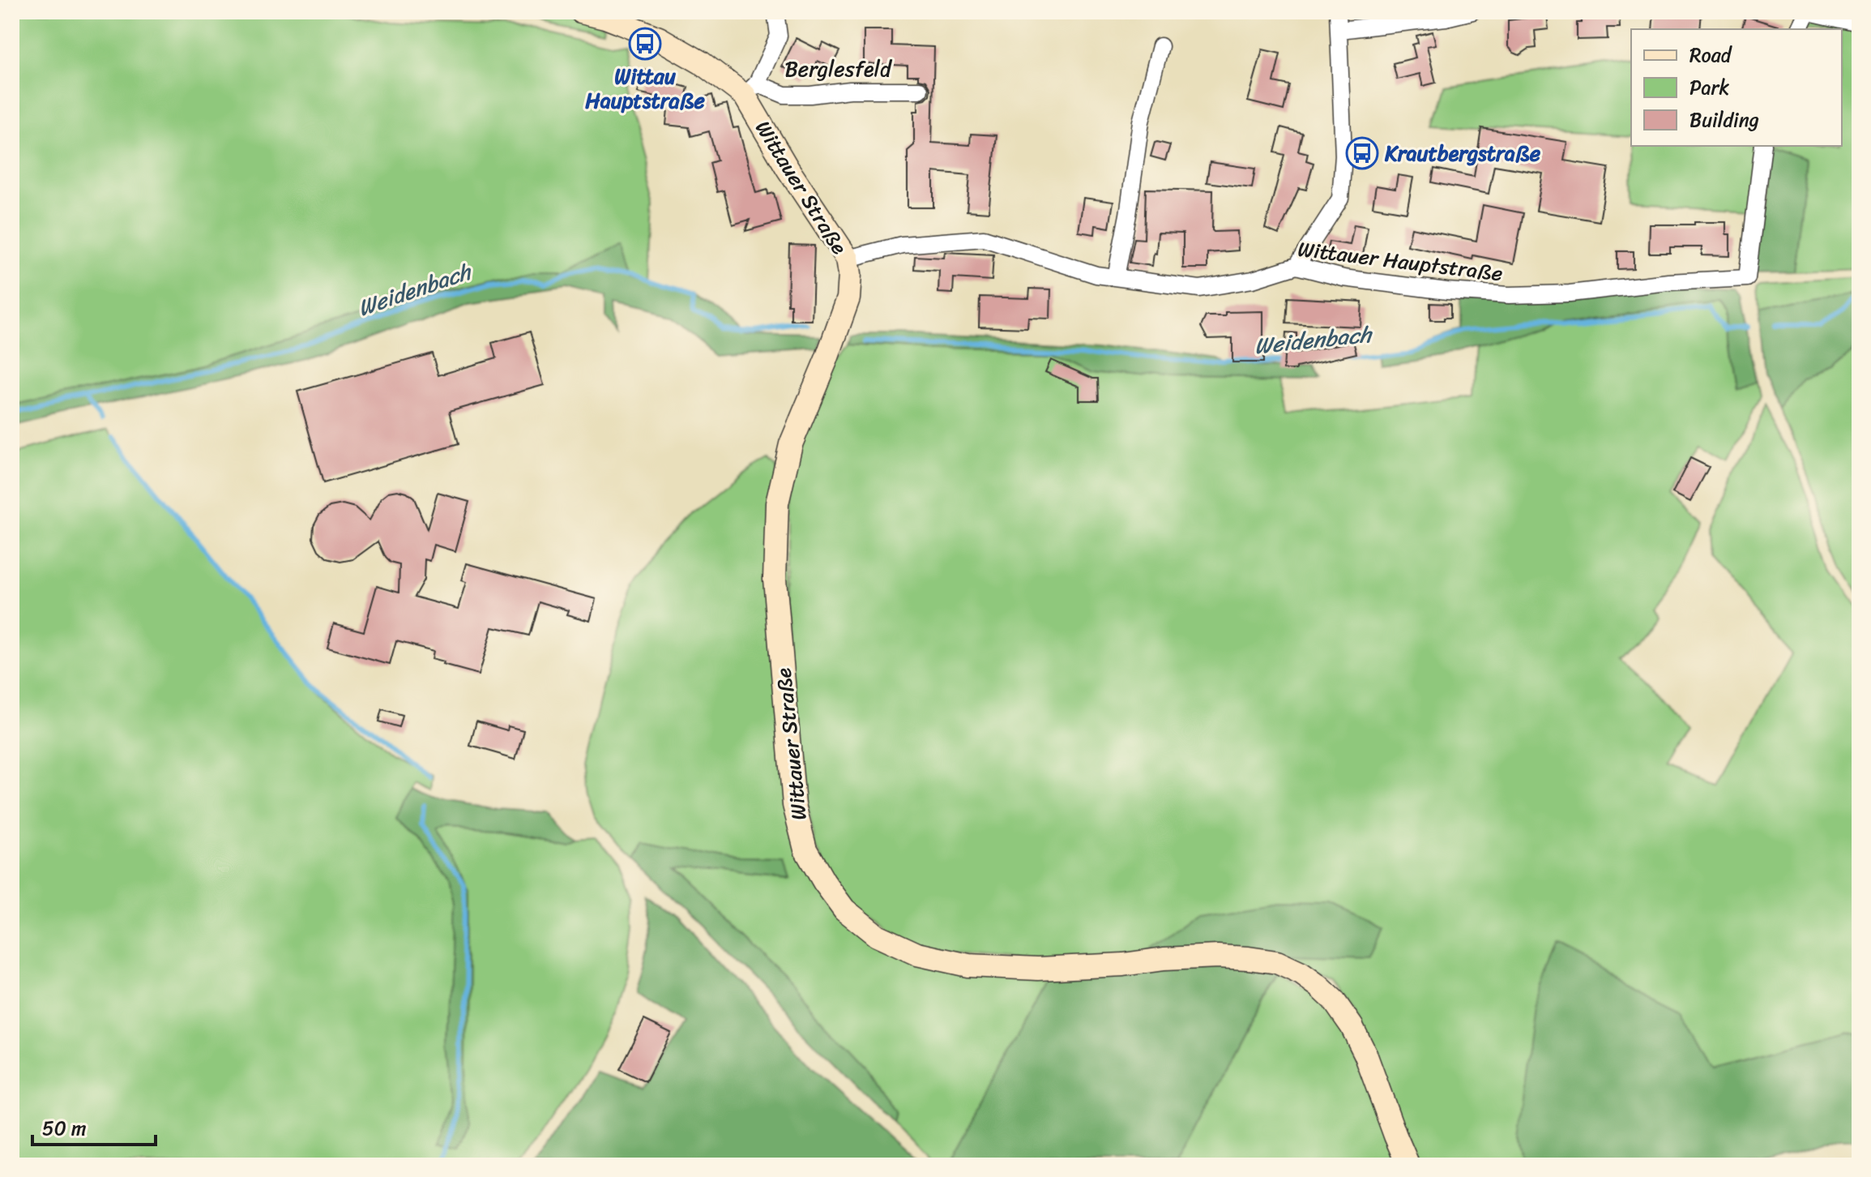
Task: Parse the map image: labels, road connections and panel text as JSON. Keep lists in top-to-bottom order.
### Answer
{
  "streets": {
    "street": ["Berglesfeld", "Wittauer Straße", "Wittauer Hauptstraße"]
  },
  "crossings": [
    ["Berglesfeld", "Wittauer Straße"],
    ["Wittauer Straße", "Wittauer Hauptstraße"]
  ],
  "water": ["Weidenbach"],
  "places": {
    "bus stop": ["Wittau Hauptstraße", "Krautbergstraße"]
  },
  "legend": ["Road", "Park", "Building"],
  "scale_bar": "50 m"
}
